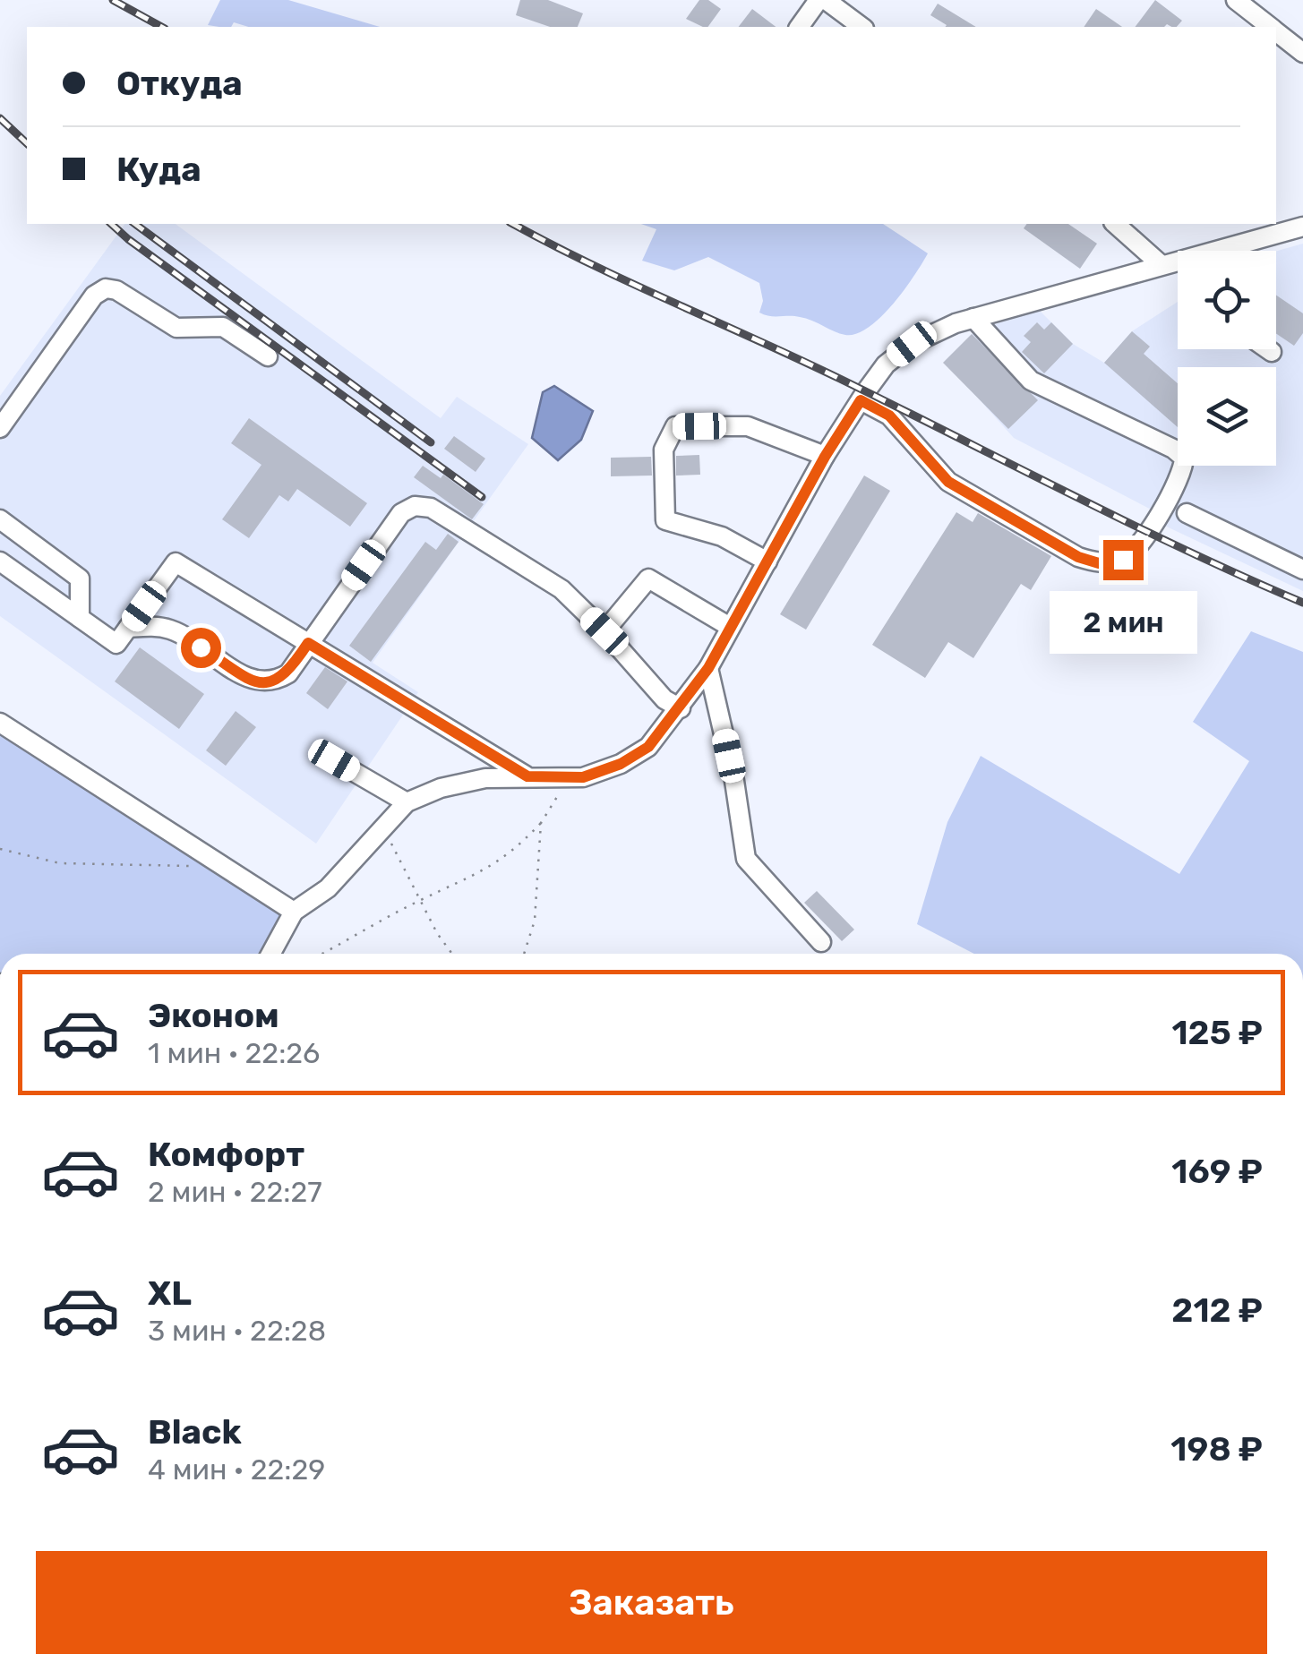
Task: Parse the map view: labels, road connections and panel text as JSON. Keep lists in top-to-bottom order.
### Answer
{
  "page": {
    "banner": ["Откуда", "Куда"],
    "bubble": "2 мин",
    "list": [
      {
        "name": "Эконом",
        "note": "1 мин · 22:26",
        "value": "125 ₽"
      },
      {
        "name": "Комфорт",
        "note": "2 мин · 22:27",
        "value": "169 ₽"
      },
      {
        "name": "XL",
        "note": "3 мин · 22:28",
        "value": "212 ₽"
      },
      {
        "name": "Black",
        "note": "4 мин · 22:29",
        "value": "198 ₽"
      }
    ],
    "buttons": "Заказать"
  }
}
